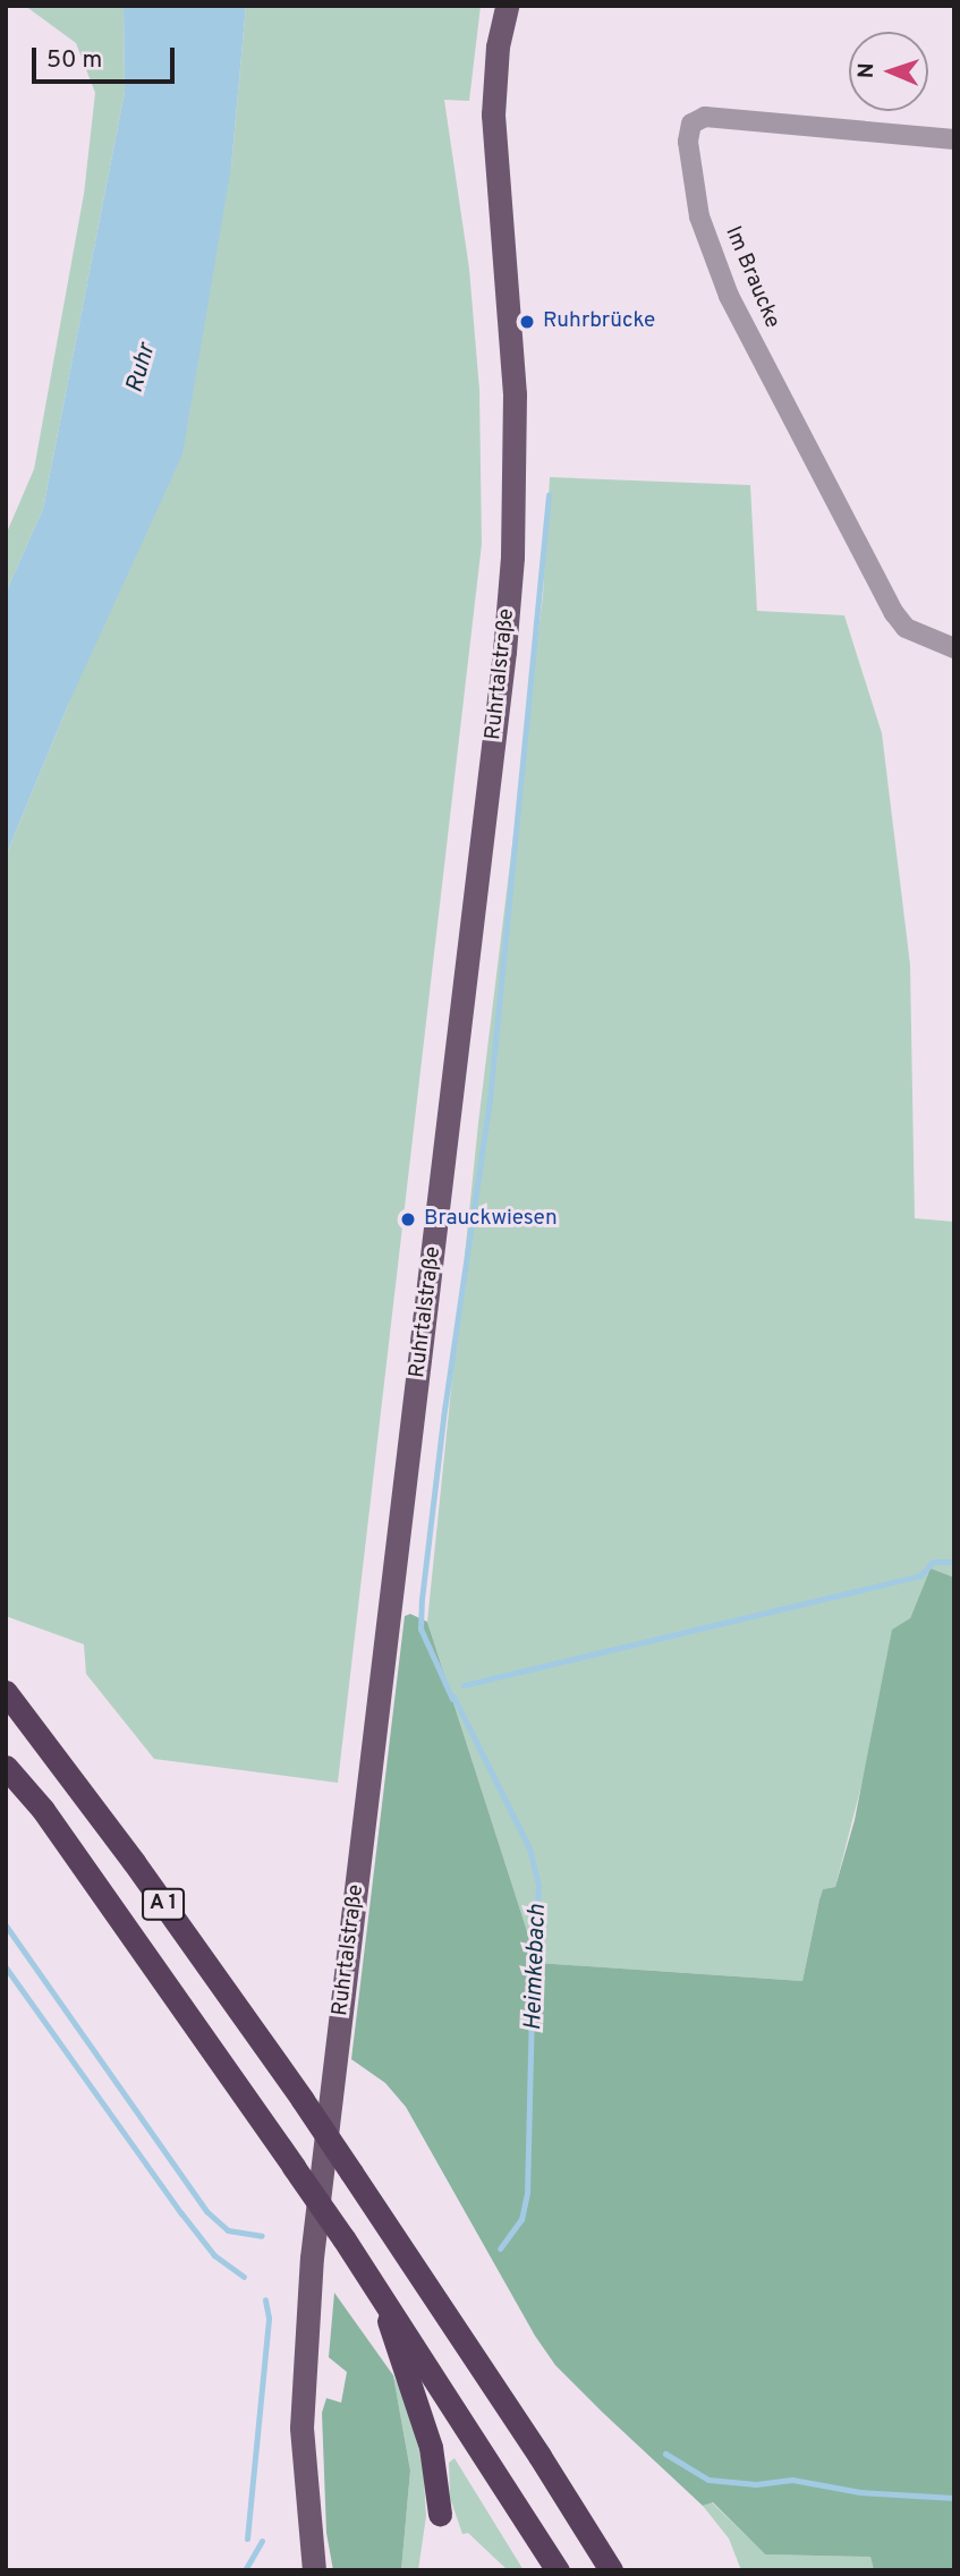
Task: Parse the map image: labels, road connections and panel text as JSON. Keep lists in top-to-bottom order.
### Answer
{
  "streets": {
    "highway": ["A 1"],
    "main road": ["Ruhrtalstraße"],
    "street": ["Im Braucke"]
  },
  "water": ["Ruhr", "Heimkebach"],
  "places": ["Ruhrbrücke", "Brauckwiesen"],
  "scale_bar": "50 m",
  "north": "left"
}
